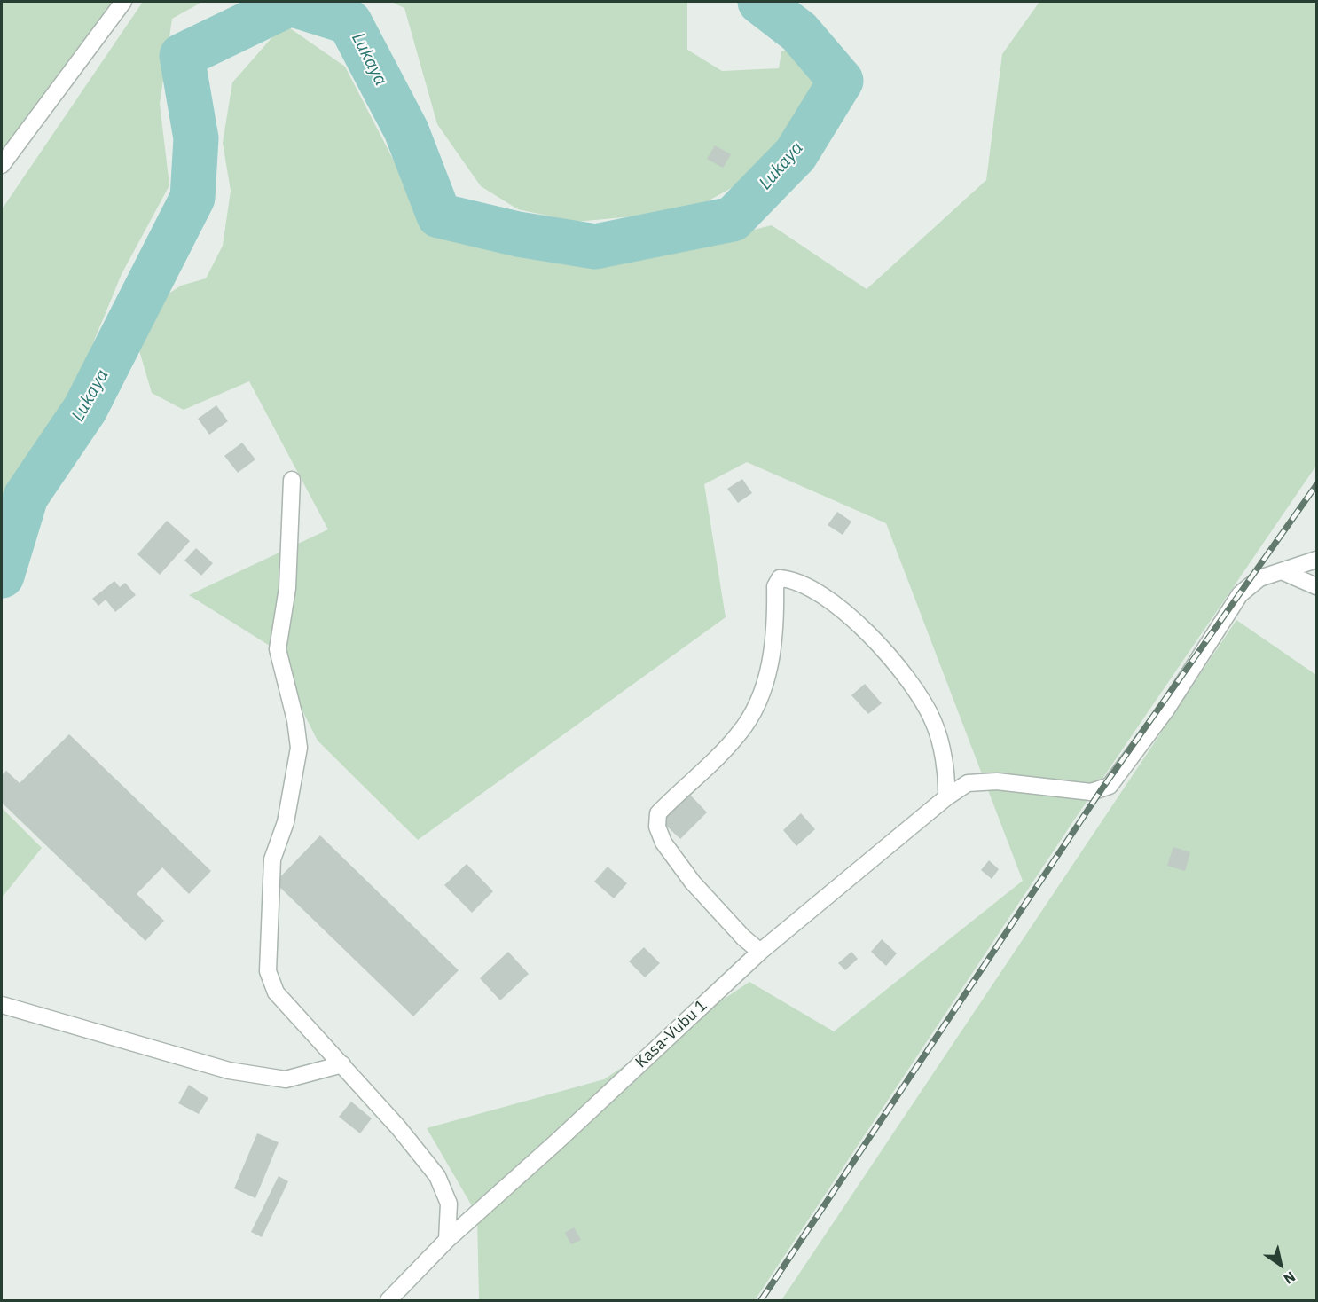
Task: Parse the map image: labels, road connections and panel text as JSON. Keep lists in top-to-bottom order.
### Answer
{
  "streets": {
    "street": ["Kasa-Vubu 1"]
  },
  "water": ["Lukaya"],
  "north": "bottom right"
}
